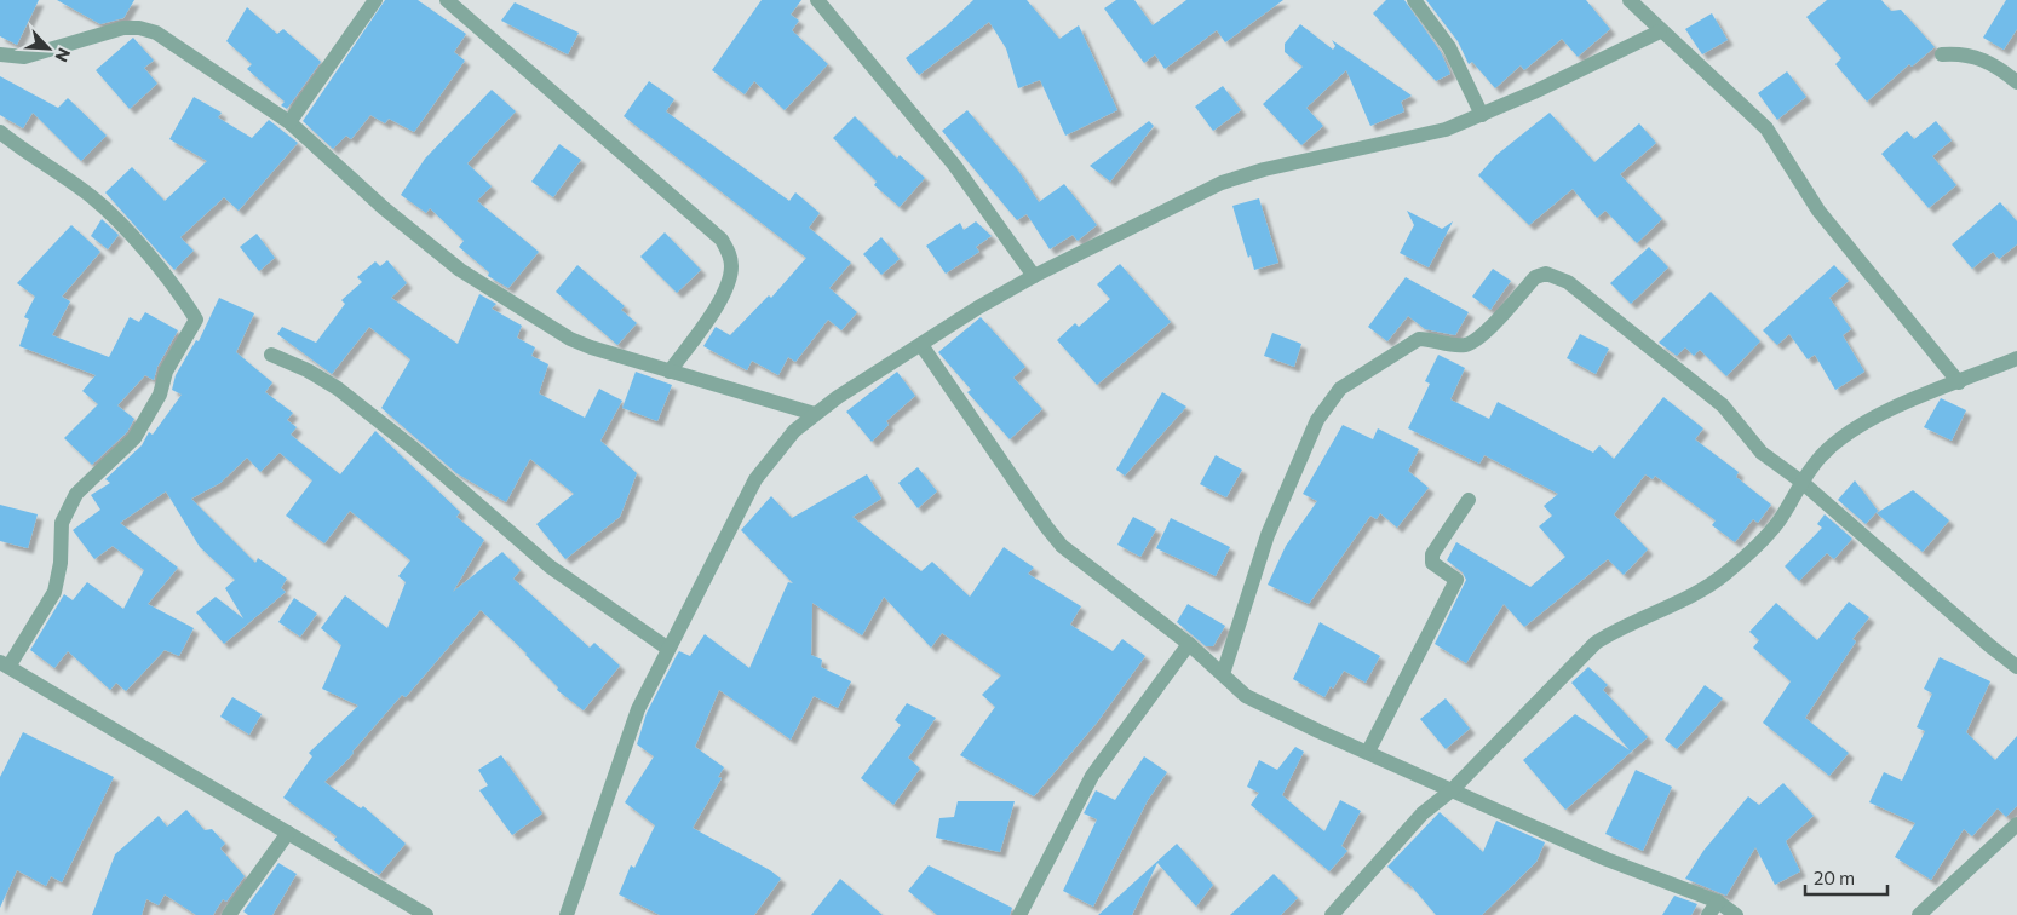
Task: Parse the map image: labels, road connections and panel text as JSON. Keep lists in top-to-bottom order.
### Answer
{
  "scale_bar": "20 m",
  "north": "bottom right"
}
